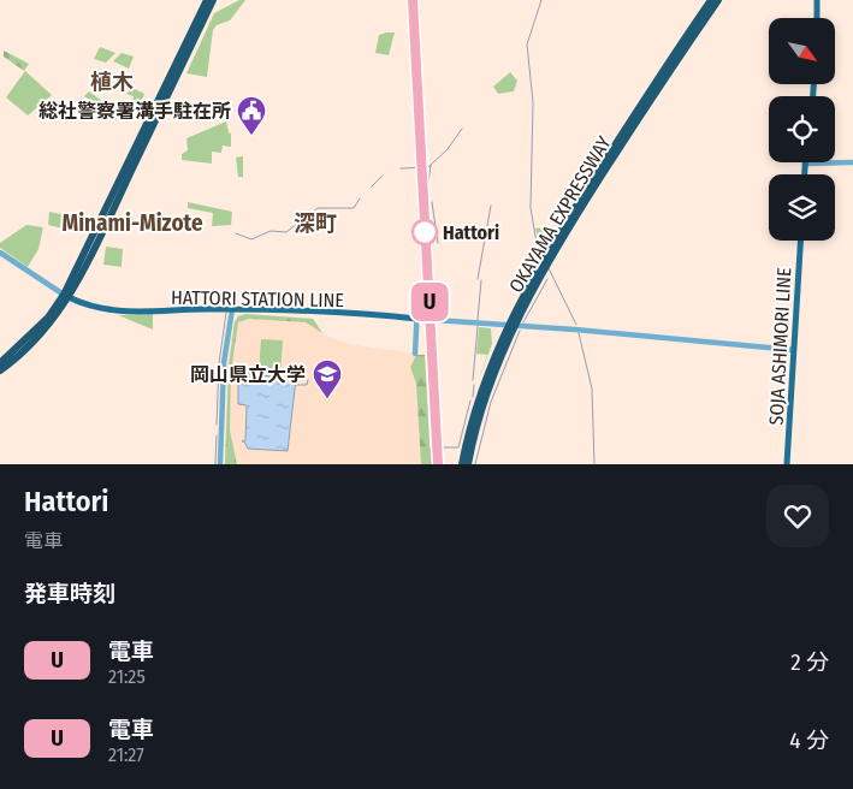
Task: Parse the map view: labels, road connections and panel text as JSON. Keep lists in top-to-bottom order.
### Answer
{
  "streets": {
    "highway": ["OKAYAMA EXPRESSWAY"],
    "main road": ["HATTORI STATION LINE", "SOJA ASHIMORI LINE"]
  },
  "districts": ["植木", "Minami-Mizote", "深町"],
  "places": {
    "public building": ["総社警察署溝手駐在所"],
    "other": ["Hattori"],
    "school or university": ["岡山県立大学"]
  },
  "north": "bottom right",
  "page": {
    "on_map": "U",
    "heading": [
      ["Hattori", "電車"],
      "発車時刻"
    ],
    "list": [
      {
        "mark": "U",
        "name": "電車",
        "note": "21:25",
        "value": "2 分"
      },
      {
        "mark": "U",
        "name": "電車",
        "note": "21:27",
        "value": "4 分"
      }
    ]
  }
}
